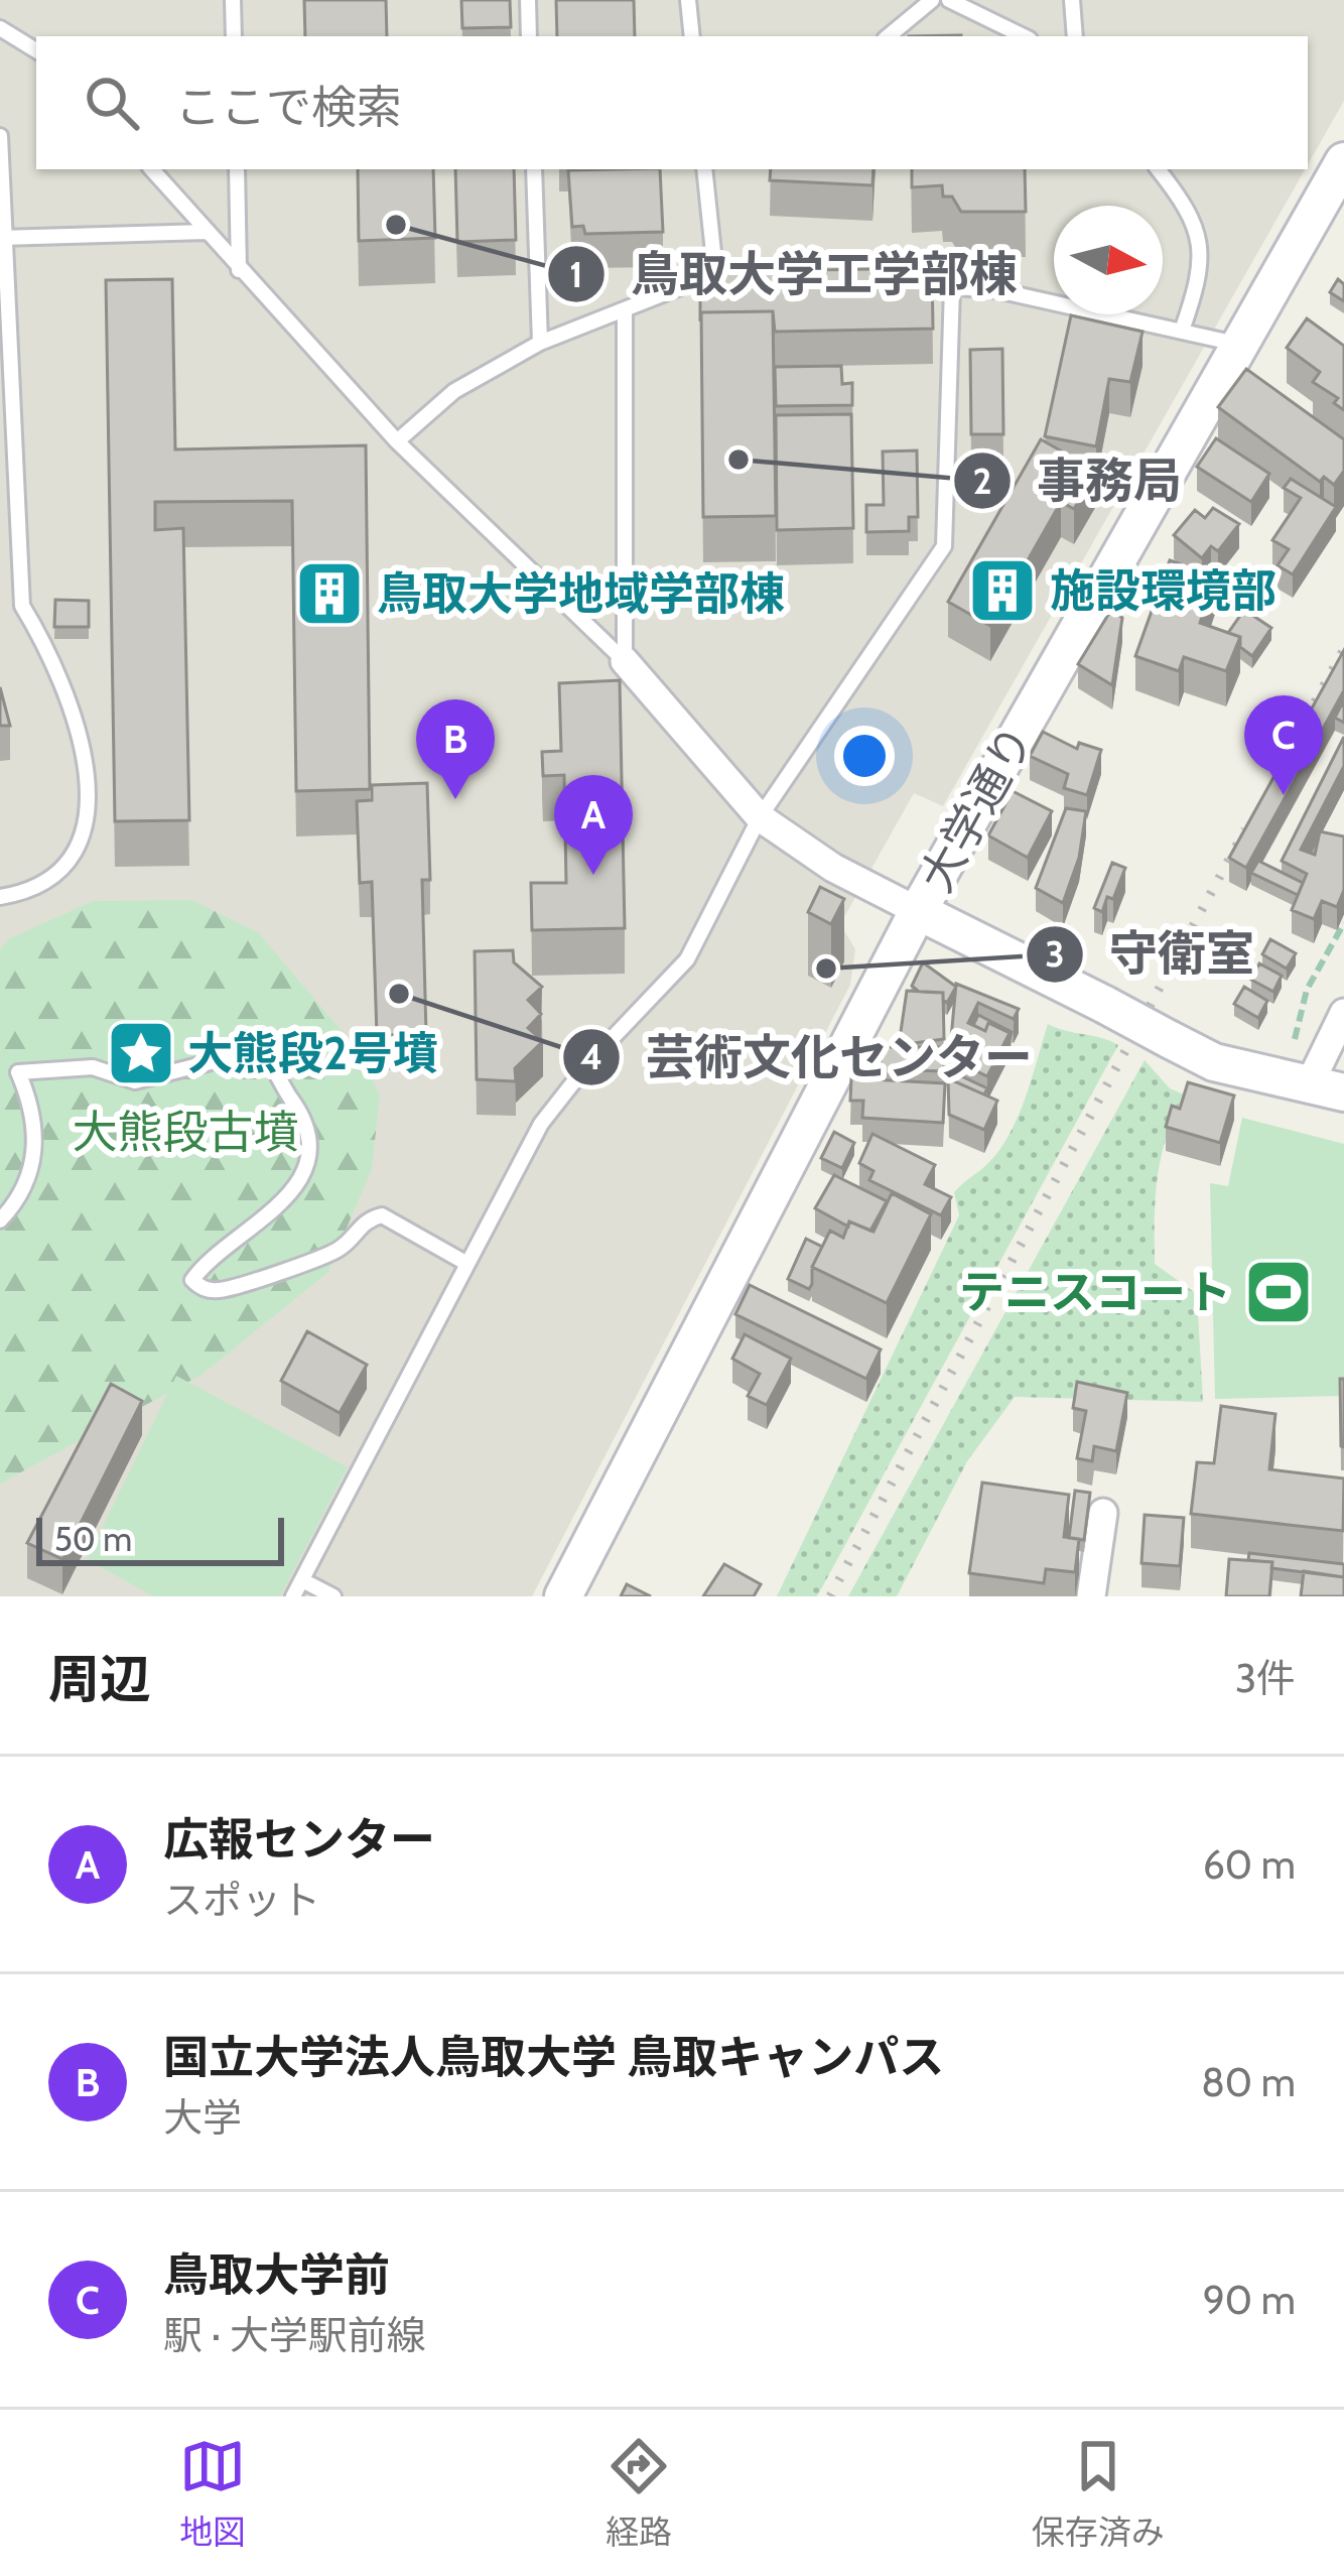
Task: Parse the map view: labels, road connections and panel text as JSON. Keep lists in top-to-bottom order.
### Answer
{
  "streets": {
    "street": ["大学通り"]
  },
  "parks": ["大熊段古墳"],
  "places": {
    "other": [
      "鳥取大学工学部棟",
      "事務局",
      "守衛室",
      "芸術文化センター"
    ],
    "building": ["施設環境部", "鳥取大学地域学部棟"],
    "place": ["大熊段2号墳"],
    "sports": ["テニスコート"]
  },
  "scale_bar": "50 m",
  "north": "right",
  "page": {
    "search": "ここで検索",
    "pins": ["C", "B", "A"],
    "scale": "50 m",
    "heading": ["周辺", "3件"],
    "list": [
      {
        "mark": "A",
        "name": "広報センター",
        "note": "スポット",
        "value": "60 m"
      },
      {
        "mark": "B",
        "name": "国立大学法人鳥取大学 鳥取キャンパス",
        "note": "大学",
        "value": "80 m"
      },
      {
        "mark": "C",
        "name": "鳥取大学前",
        "note": "駅 · 大学駅前線",
        "value": "90 m"
      }
    ],
    "nav": ["地図", "経路", "保存済み"]
  }
}
